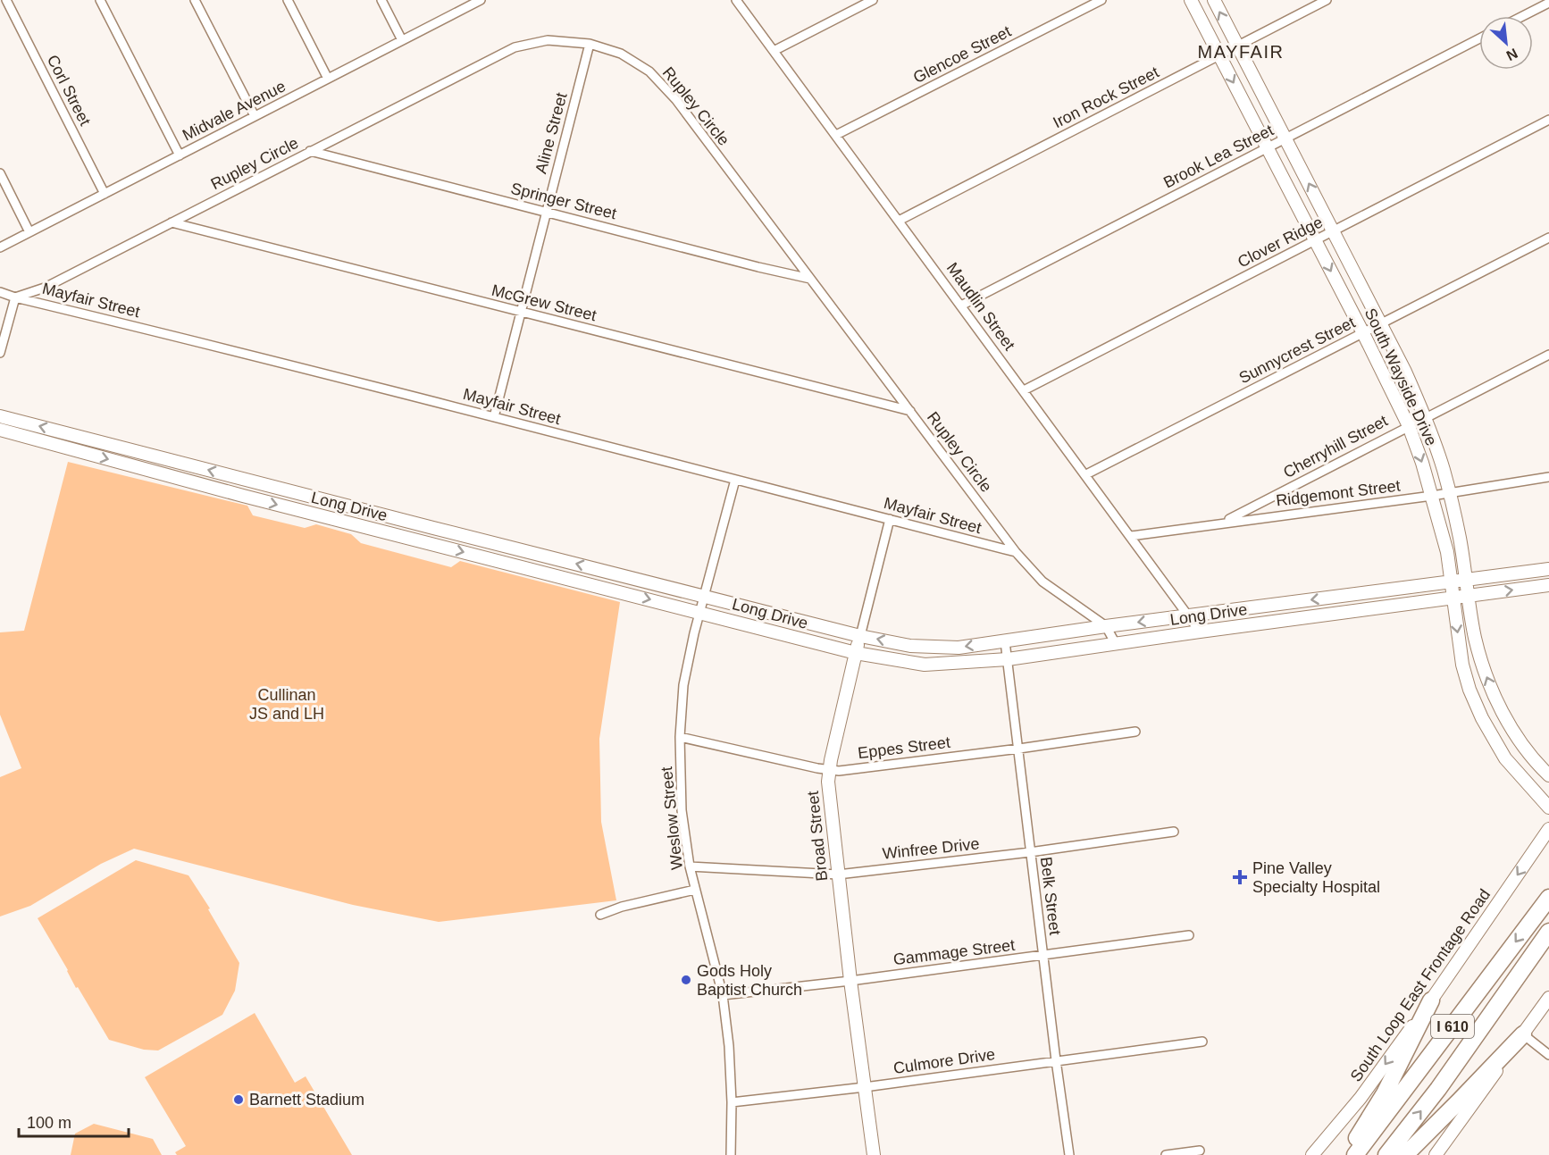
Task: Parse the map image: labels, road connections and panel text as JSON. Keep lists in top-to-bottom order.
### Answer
{
  "streets": {
    "highway": ["I 610"],
    "main road": [
      "South Wayside Drive",
      "Long Drive",
      "Broad Street",
      "South Loop East Frontage Road"
    ],
    "street": [
      "Glencoe Street",
      "Corl Street",
      "Iron Rock Street",
      "Rupley Circle",
      "Midvale Avenue",
      "Aline Street",
      "Brook Lea Street",
      "Springer Street",
      "Clover Ridge",
      "Mayfair Street",
      "McGrew Street",
      "Maudlin Street",
      "Sunnycrest Street",
      "Cherryhill Street",
      "Ridgemont Street",
      "Eppes Street",
      "Weslow Street",
      "Winfree Drive",
      "Belk Street",
      "Gammage Street",
      "Culmore Drive"
    ]
  },
  "crossings": [
    ["Glencoe Street", "Maudlin Street"],
    ["Corl Street", "Midvale Avenue"],
    ["Iron Rock Street", "Maudlin Street"],
    ["Iron Rock Street", "South Wayside Drive"],
    ["Rupley Circle", "Aline Street"],
    ["Rupley Circle", "Springer Street"],
    ["Rupley Circle", "Mayfair Street"],
    ["Rupley Circle", "McGrew Street"],
    ["Rupley Circle", "Long Drive"],
    ["Aline Street", "Springer Street"],
    ["Aline Street", "Mayfair Street"],
    ["Aline Street", "McGrew Street"],
    ["Brook Lea Street", "Maudlin Street"],
    ["Brook Lea Street", "South Wayside Drive"],
    ["Clover Ridge", "Maudlin Street"],
    ["Clover Ridge", "South Wayside Drive"],
    ["Mayfair Street", "Weslow Street"],
    ["Mayfair Street", "Broad Street"],
    ["Maudlin Street", "Sunnycrest Street"],
    ["Maudlin Street", "Ridgemont Street"],
    ["Maudlin Street", "Long Drive"],
    ["Sunnycrest Street", "South Wayside Drive"],
    ["South Wayside Drive", "Cherryhill Street"],
    ["South Wayside Drive", "Ridgemont Street"],
    ["South Wayside Drive", "Long Drive"],
    ["Cherryhill Street", "Ridgemont Street"],
    ["Long Drive", "Weslow Street"],
    ["Long Drive", "Broad Street"],
    ["Long Drive", "Belk Street"],
    ["Eppes Street", "Weslow Street"],
    ["Eppes Street", "Broad Street"],
    ["Eppes Street", "Belk Street"],
    ["Weslow Street", "Winfree Drive"],
    ["Weslow Street", "Gammage Street"],
    ["Weslow Street", "Culmore Drive"],
    ["Broad Street", "Winfree Drive"],
    ["Broad Street", "Gammage Street"],
    ["Broad Street", "Culmore Drive"],
    ["Winfree Drive", "Belk Street"],
    ["Belk Street", "Gammage Street"],
    ["Belk Street", "Culmore Drive"]
  ],
  "districts": ["MAYFAIR"],
  "parks": ["Cullinan JS and LH"],
  "places": {
    "health": ["Pine Valley Specialty Hospital"],
    "other": ["Gods Holy Baptist Church", "Barnett Stadium"]
  },
  "scale_bar": "100 m",
  "north": "bottom right"
}
